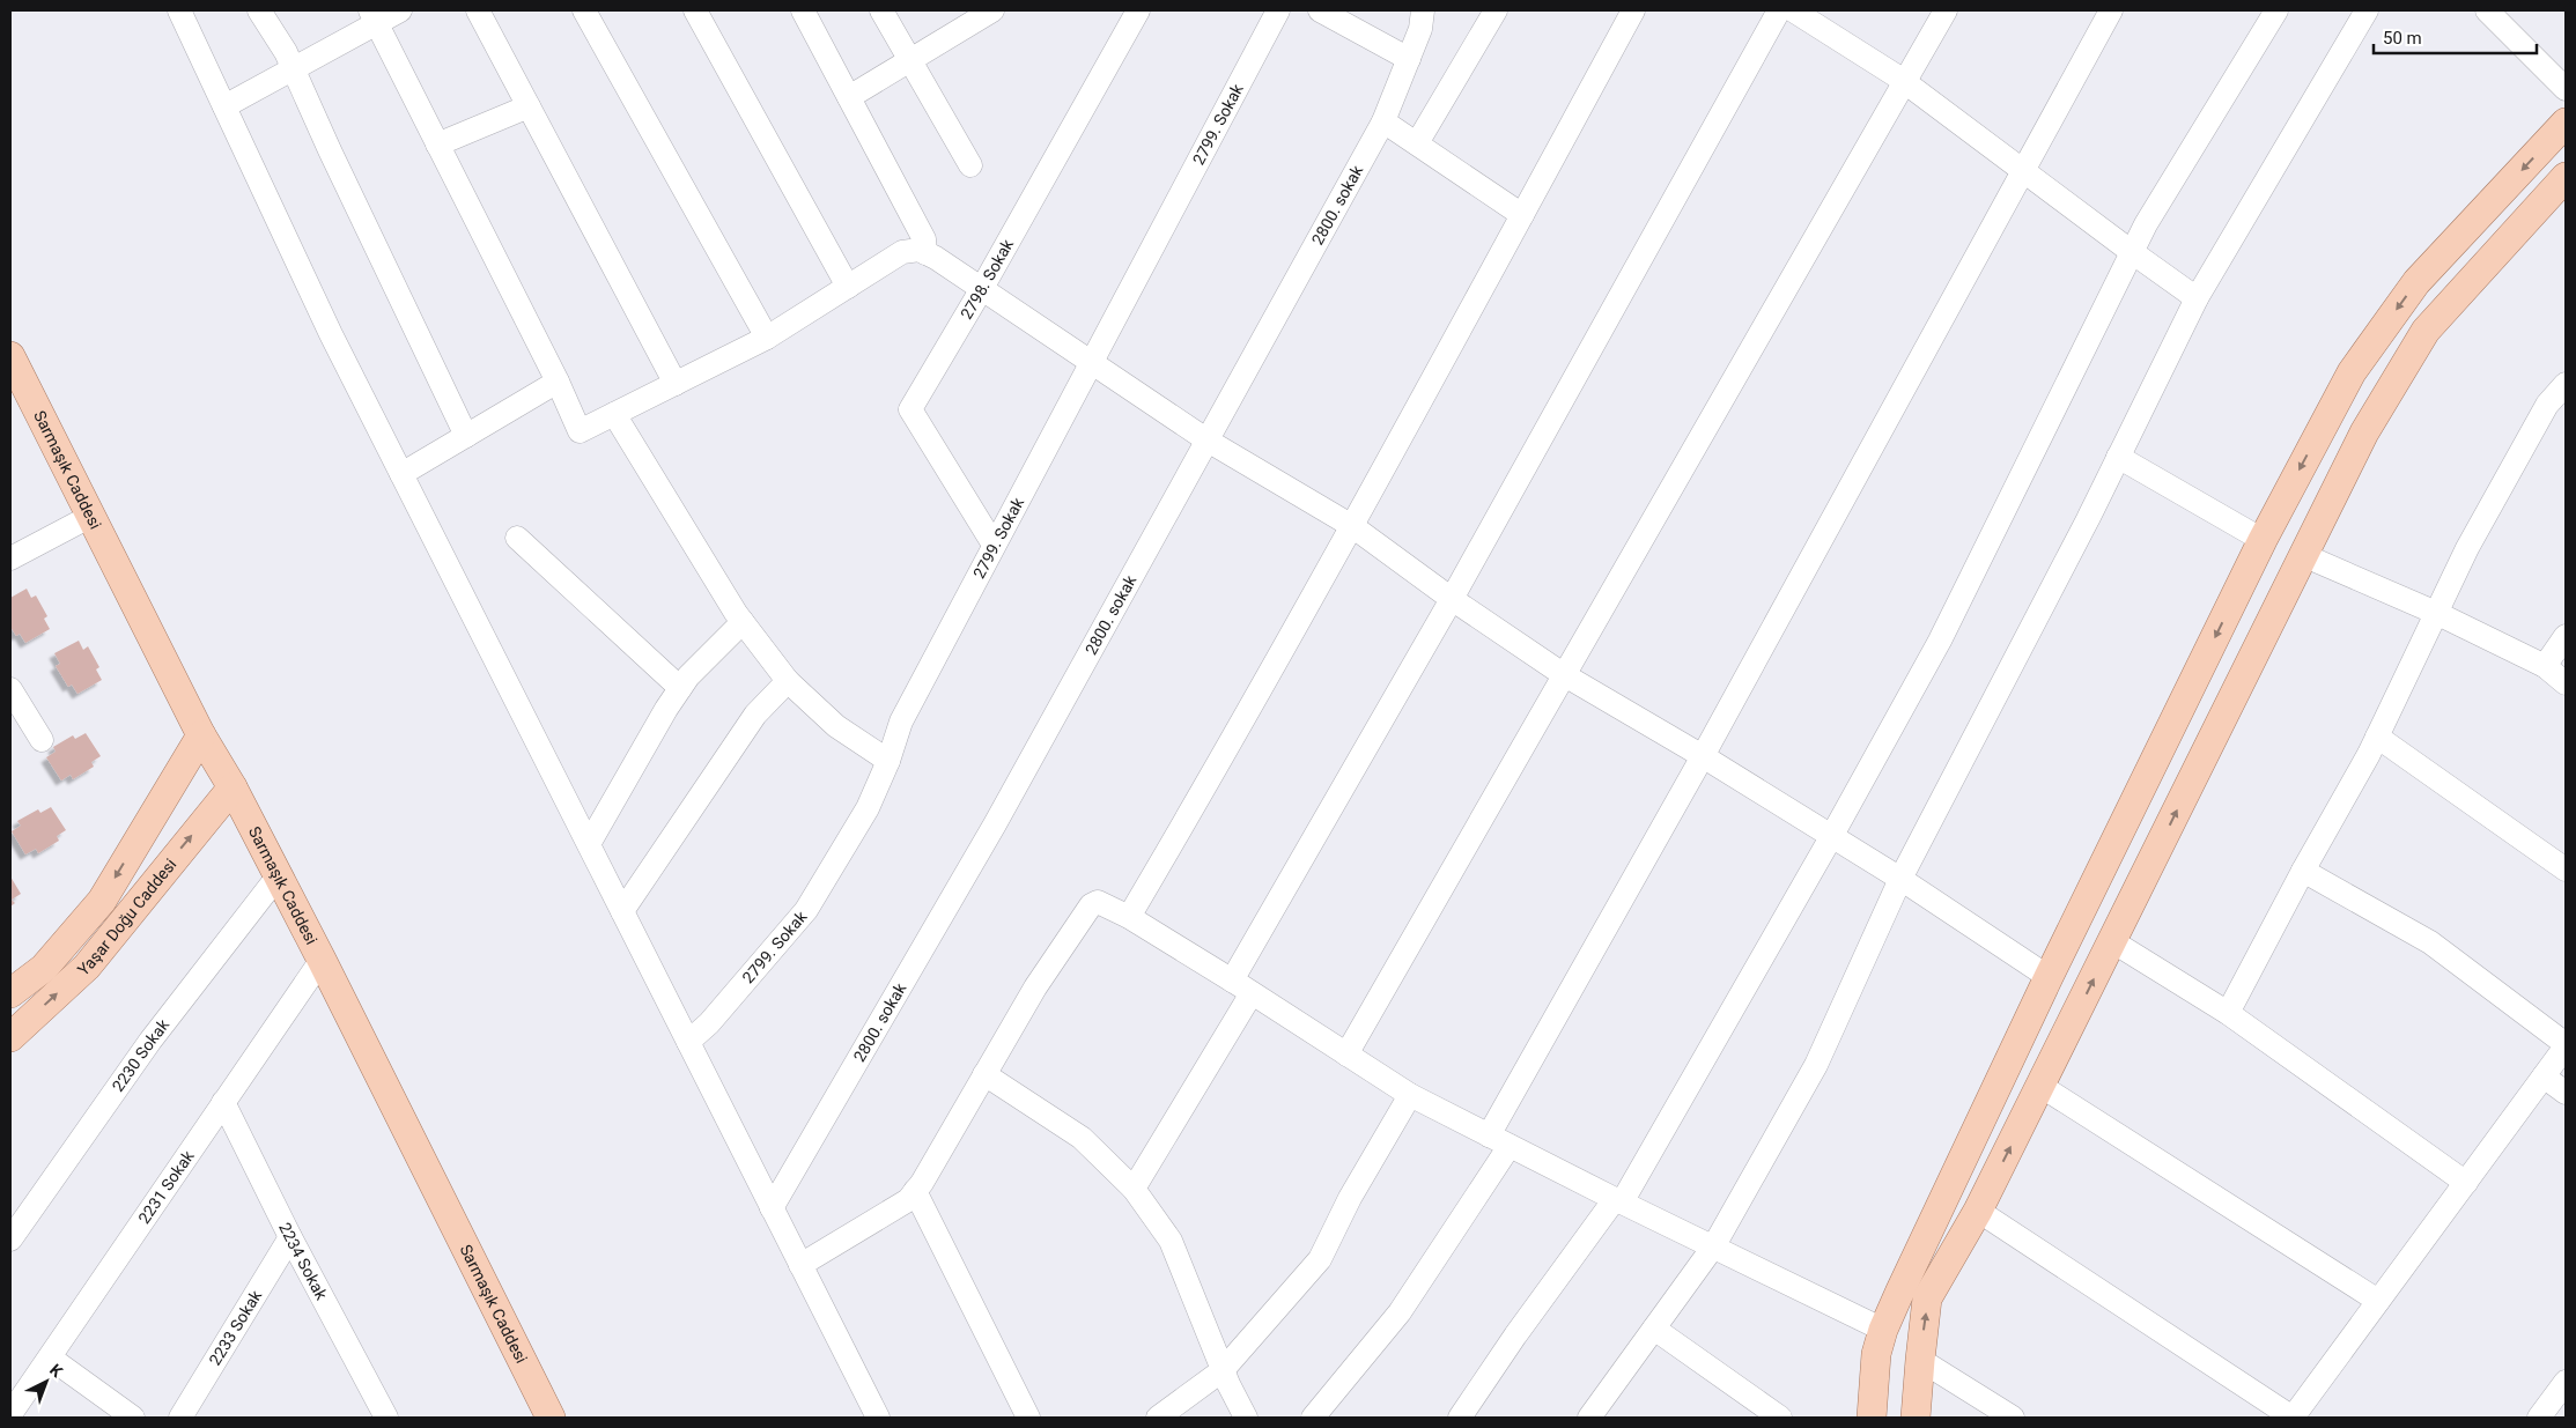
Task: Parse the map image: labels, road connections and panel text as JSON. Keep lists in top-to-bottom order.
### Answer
{
  "streets": {
    "main road": ["Sarmaşık Caddesi", "Yaşar Doğu Caddesi"],
    "street": [
      "2799. Sokak",
      "2800. sokak",
      "2798. Sokak",
      "2230 Sokak",
      "2231 Sokak",
      "2234 Sokak",
      "2233 Sokak"
    ]
  },
  "crossings": [
    ["2799. Sokak", "2798. Sokak"],
    ["Sarmaşık Caddesi", "Yaşar Doğu Caddesi"],
    ["Sarmaşık Caddesi", "2230 Sokak"],
    ["Sarmaşık Caddesi", "2231 Sokak"],
    ["2231 Sokak", "2234 Sokak"],
    ["2234 Sokak", "2233 Sokak"]
  ],
  "scale_bar": "50 m",
  "north": "top right"
}
